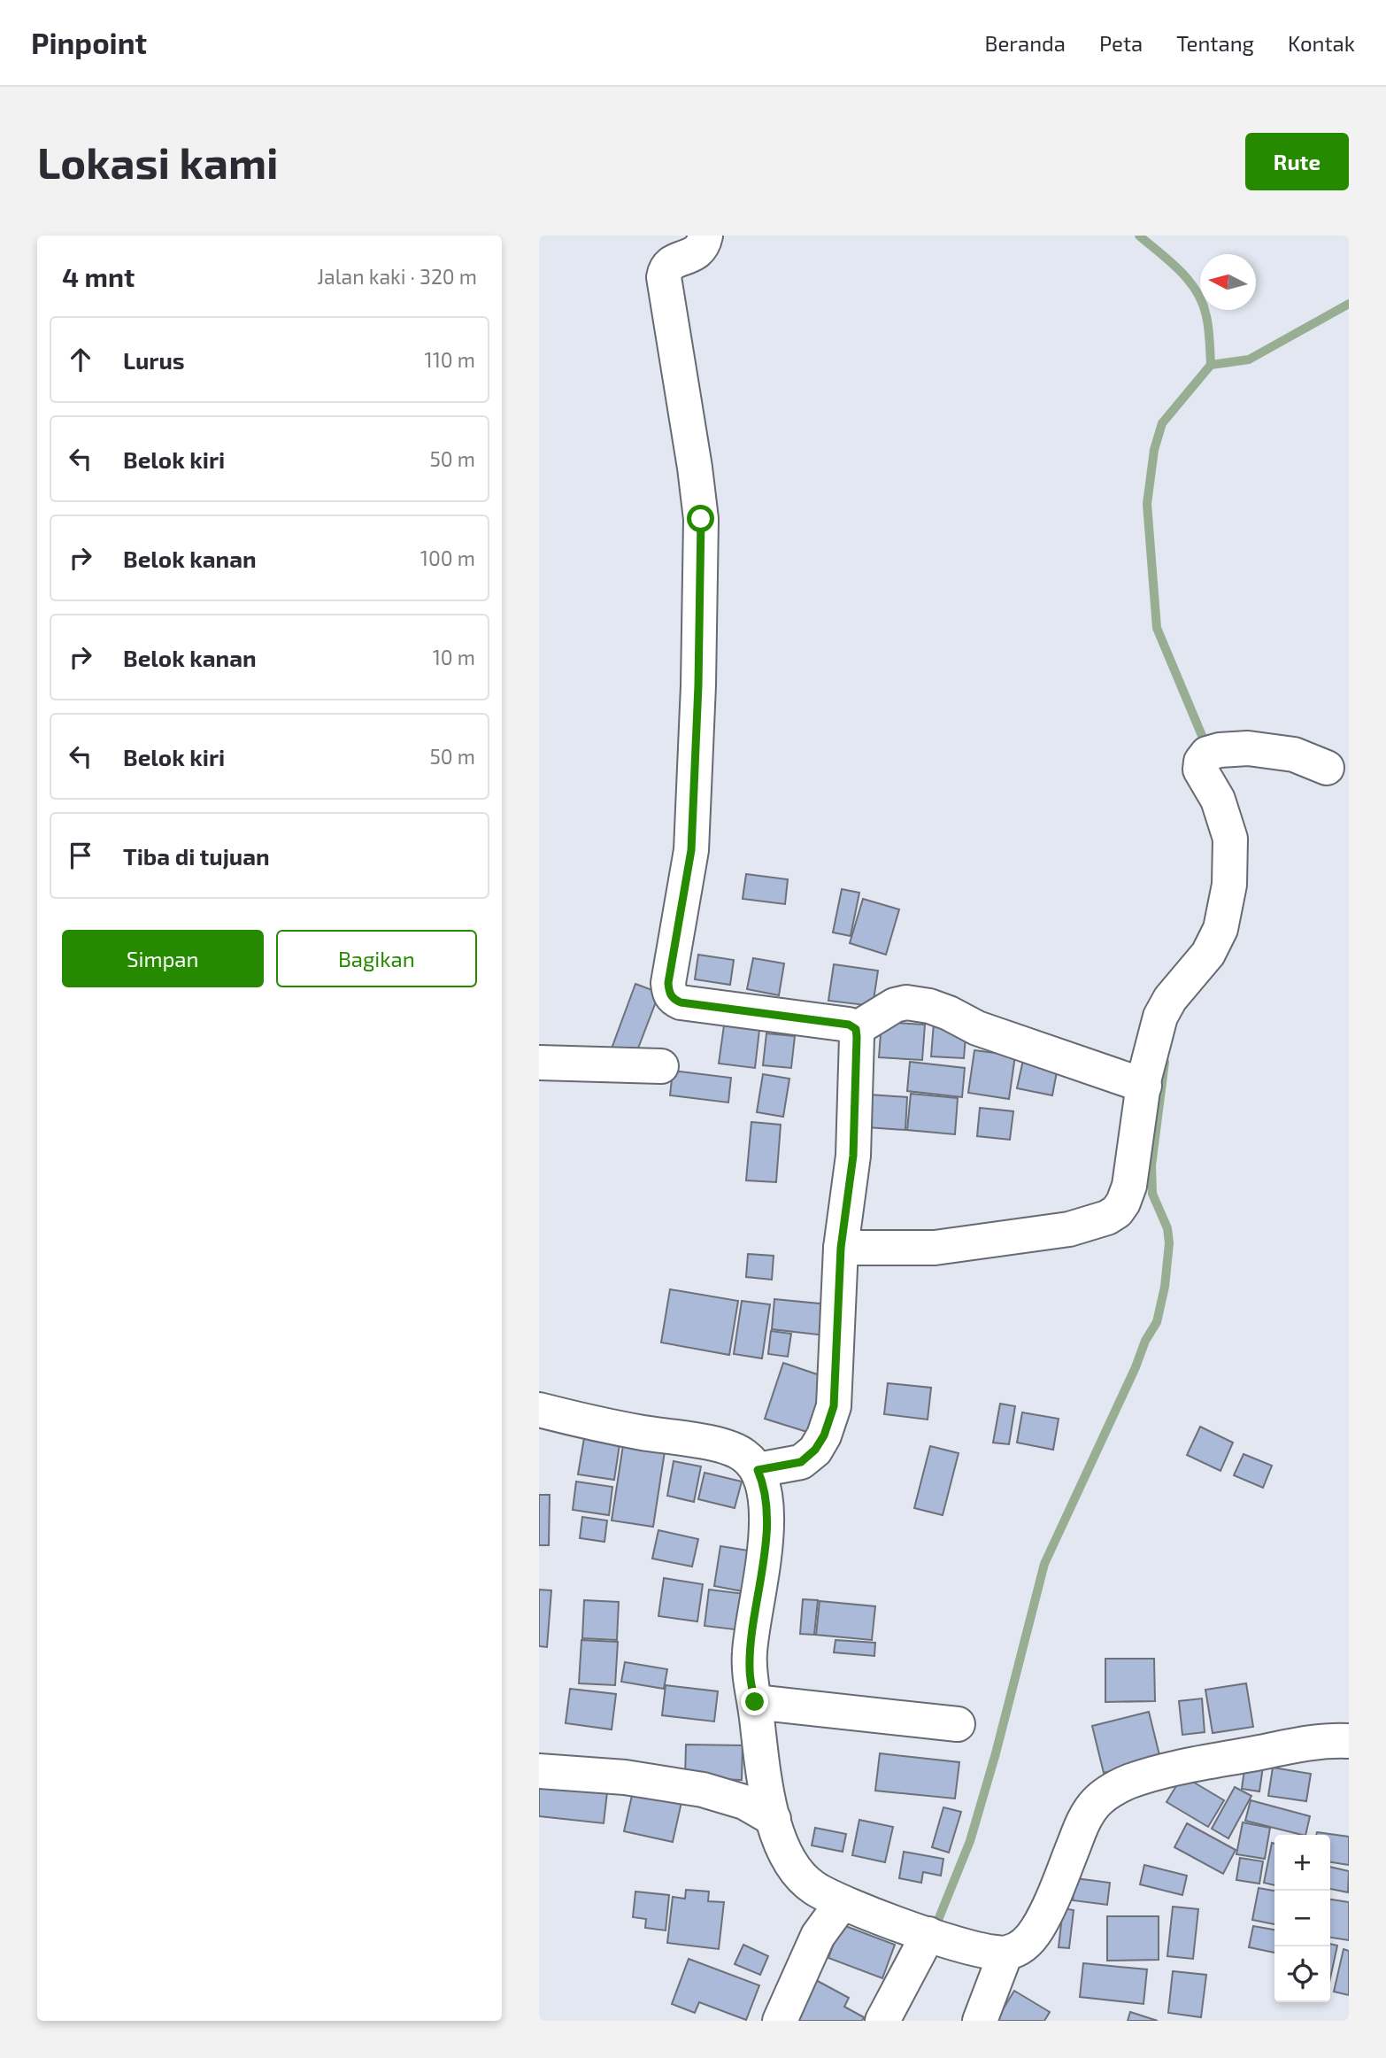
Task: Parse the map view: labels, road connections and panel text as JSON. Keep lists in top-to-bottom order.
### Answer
{
  "north": "left",
  "page": {
    "header": "Pinpoint",
    "nav": [
      "Beranda",
      "Peta",
      "Tentang",
      "Kontak"
    ],
    "buttons": [
      "Rute",
      ["Simpan", "Bagikan"]
    ],
    "title": "Lokasi kami",
    "heading": ["4 mnt", "Jalan kaki · 320 m"],
    "list": [
      ["Lurus", "110 m"],
      ["Belok kiri", "50 m"],
      ["Belok kanan", "100 m"],
      ["Belok kanan", "10 m"],
      ["Belok kiri", "50 m"],
      "Tiba di tujuan"
    ],
    "map_buttons": ["+", "−"]
  }
}
